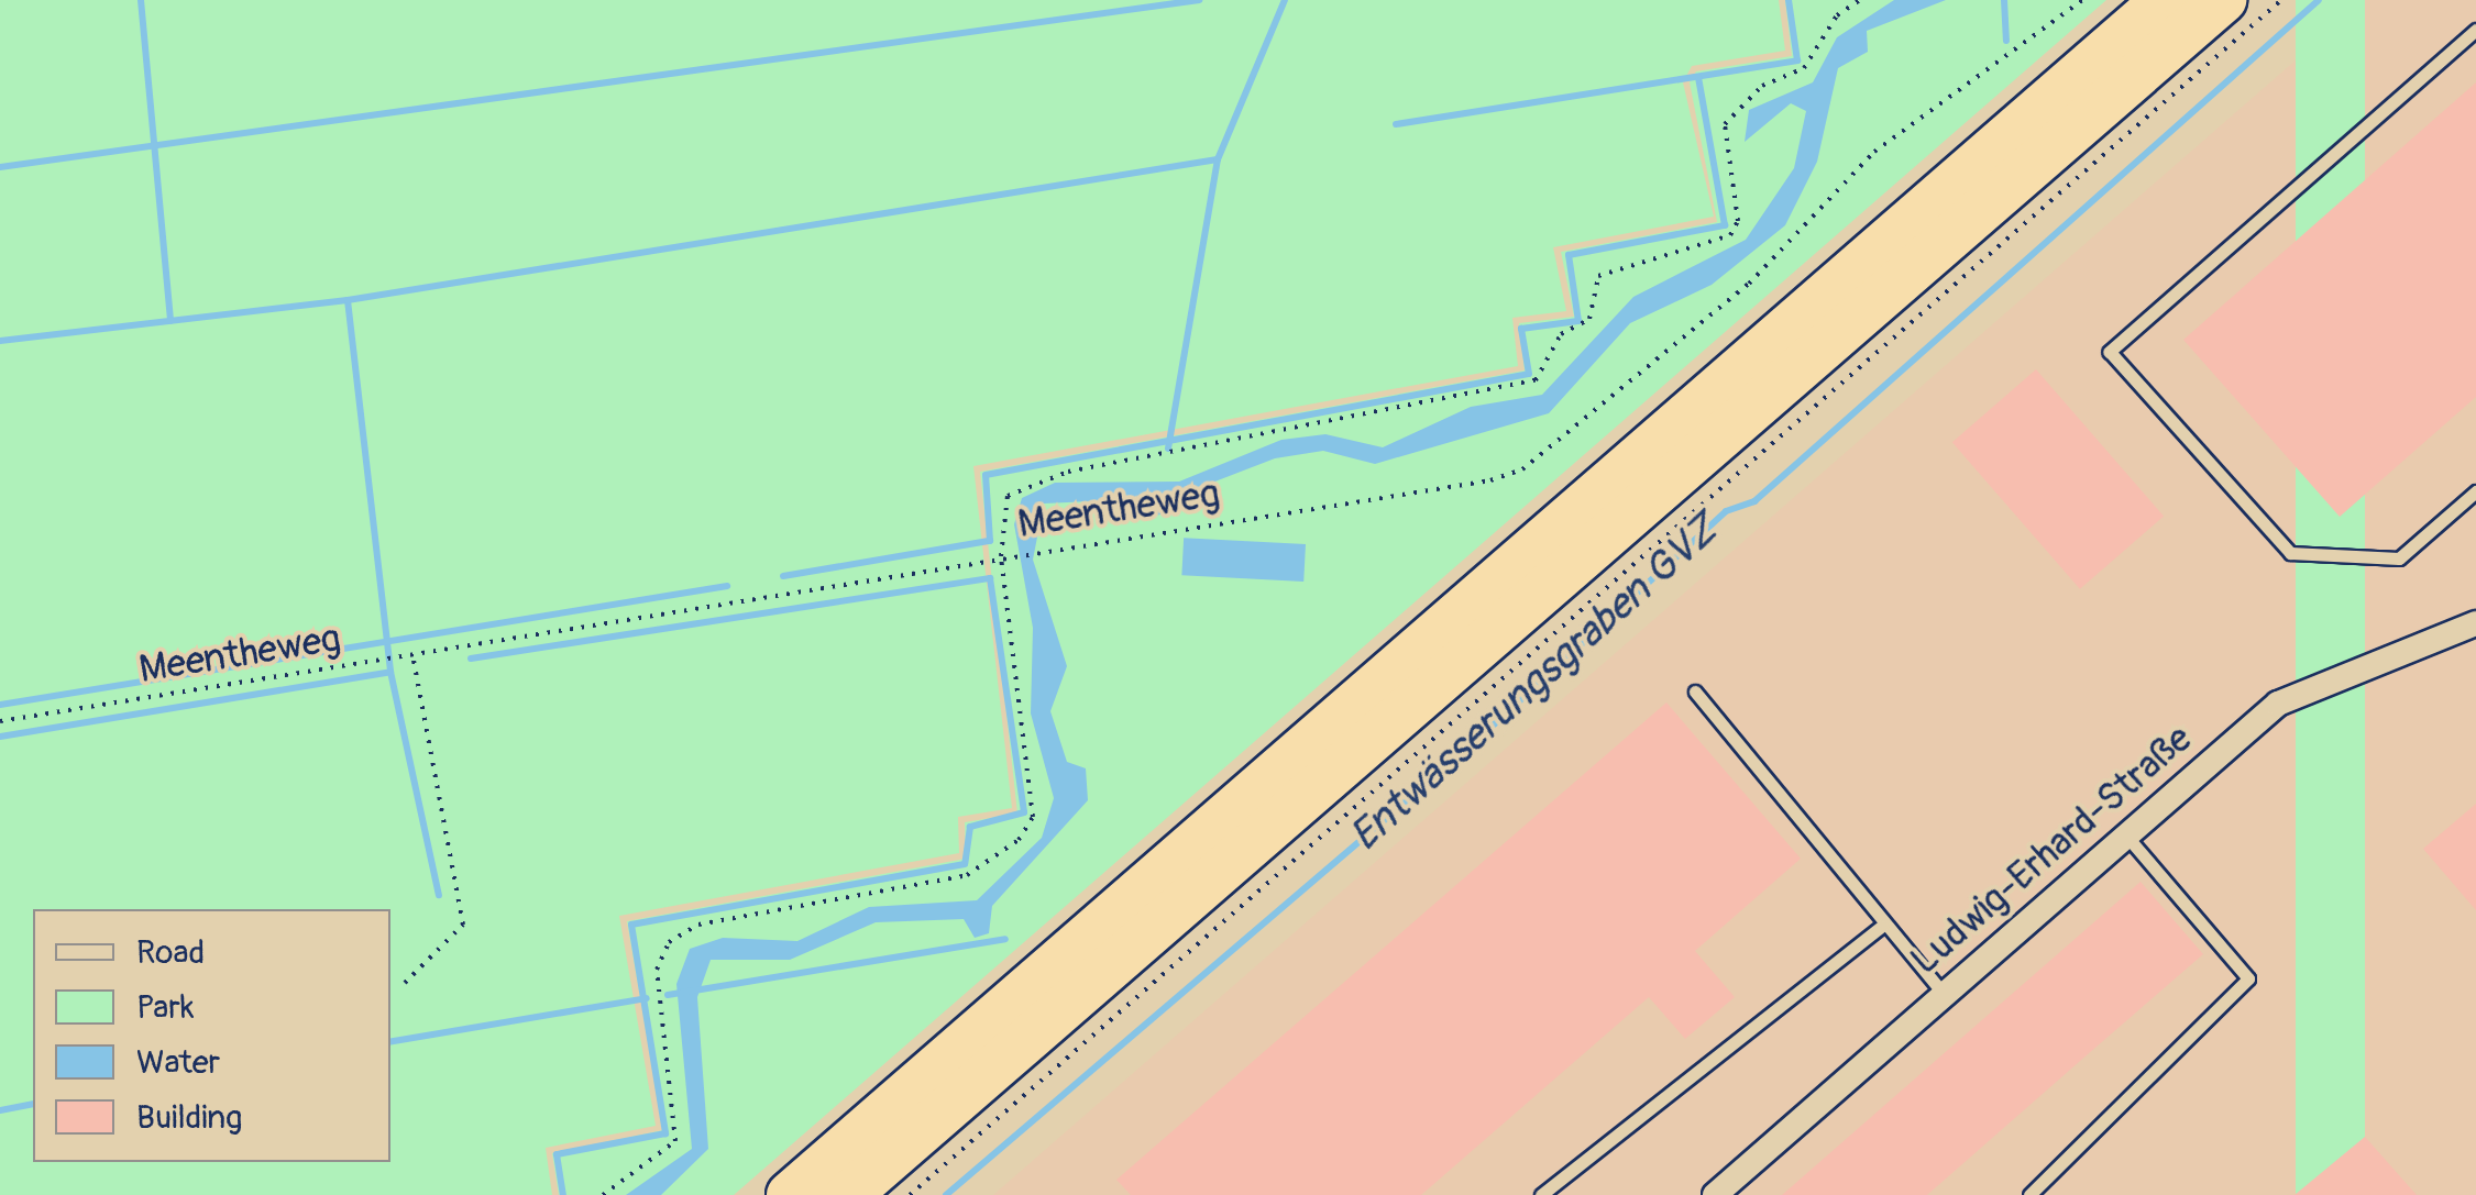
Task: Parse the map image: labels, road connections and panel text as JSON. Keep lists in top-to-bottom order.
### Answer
{
  "streets": {
    "street": ["Ludwig-Erhard-Straße"],
    "path": ["Meentheweg"]
  },
  "water": ["Entwässerungsgraben GVZ"],
  "legend": [
    "Road",
    "Park",
    "Water",
    "Building"
  ]
}
